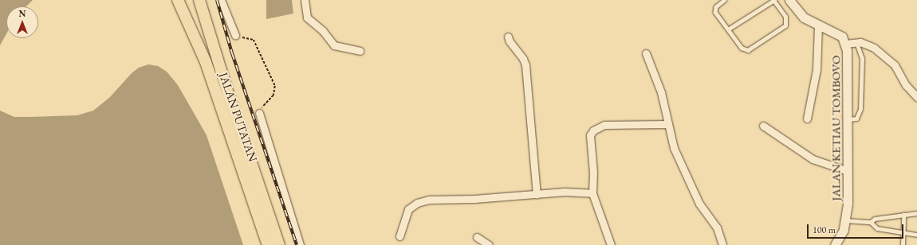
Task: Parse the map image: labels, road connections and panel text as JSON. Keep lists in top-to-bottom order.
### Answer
{
  "streets": {
    "highway": ["JALAN PUTATAN"],
    "street": ["JALAN KETIAU TOMBOVO"]
  },
  "scale_bar": "100 m",
  "north": "top"
}
